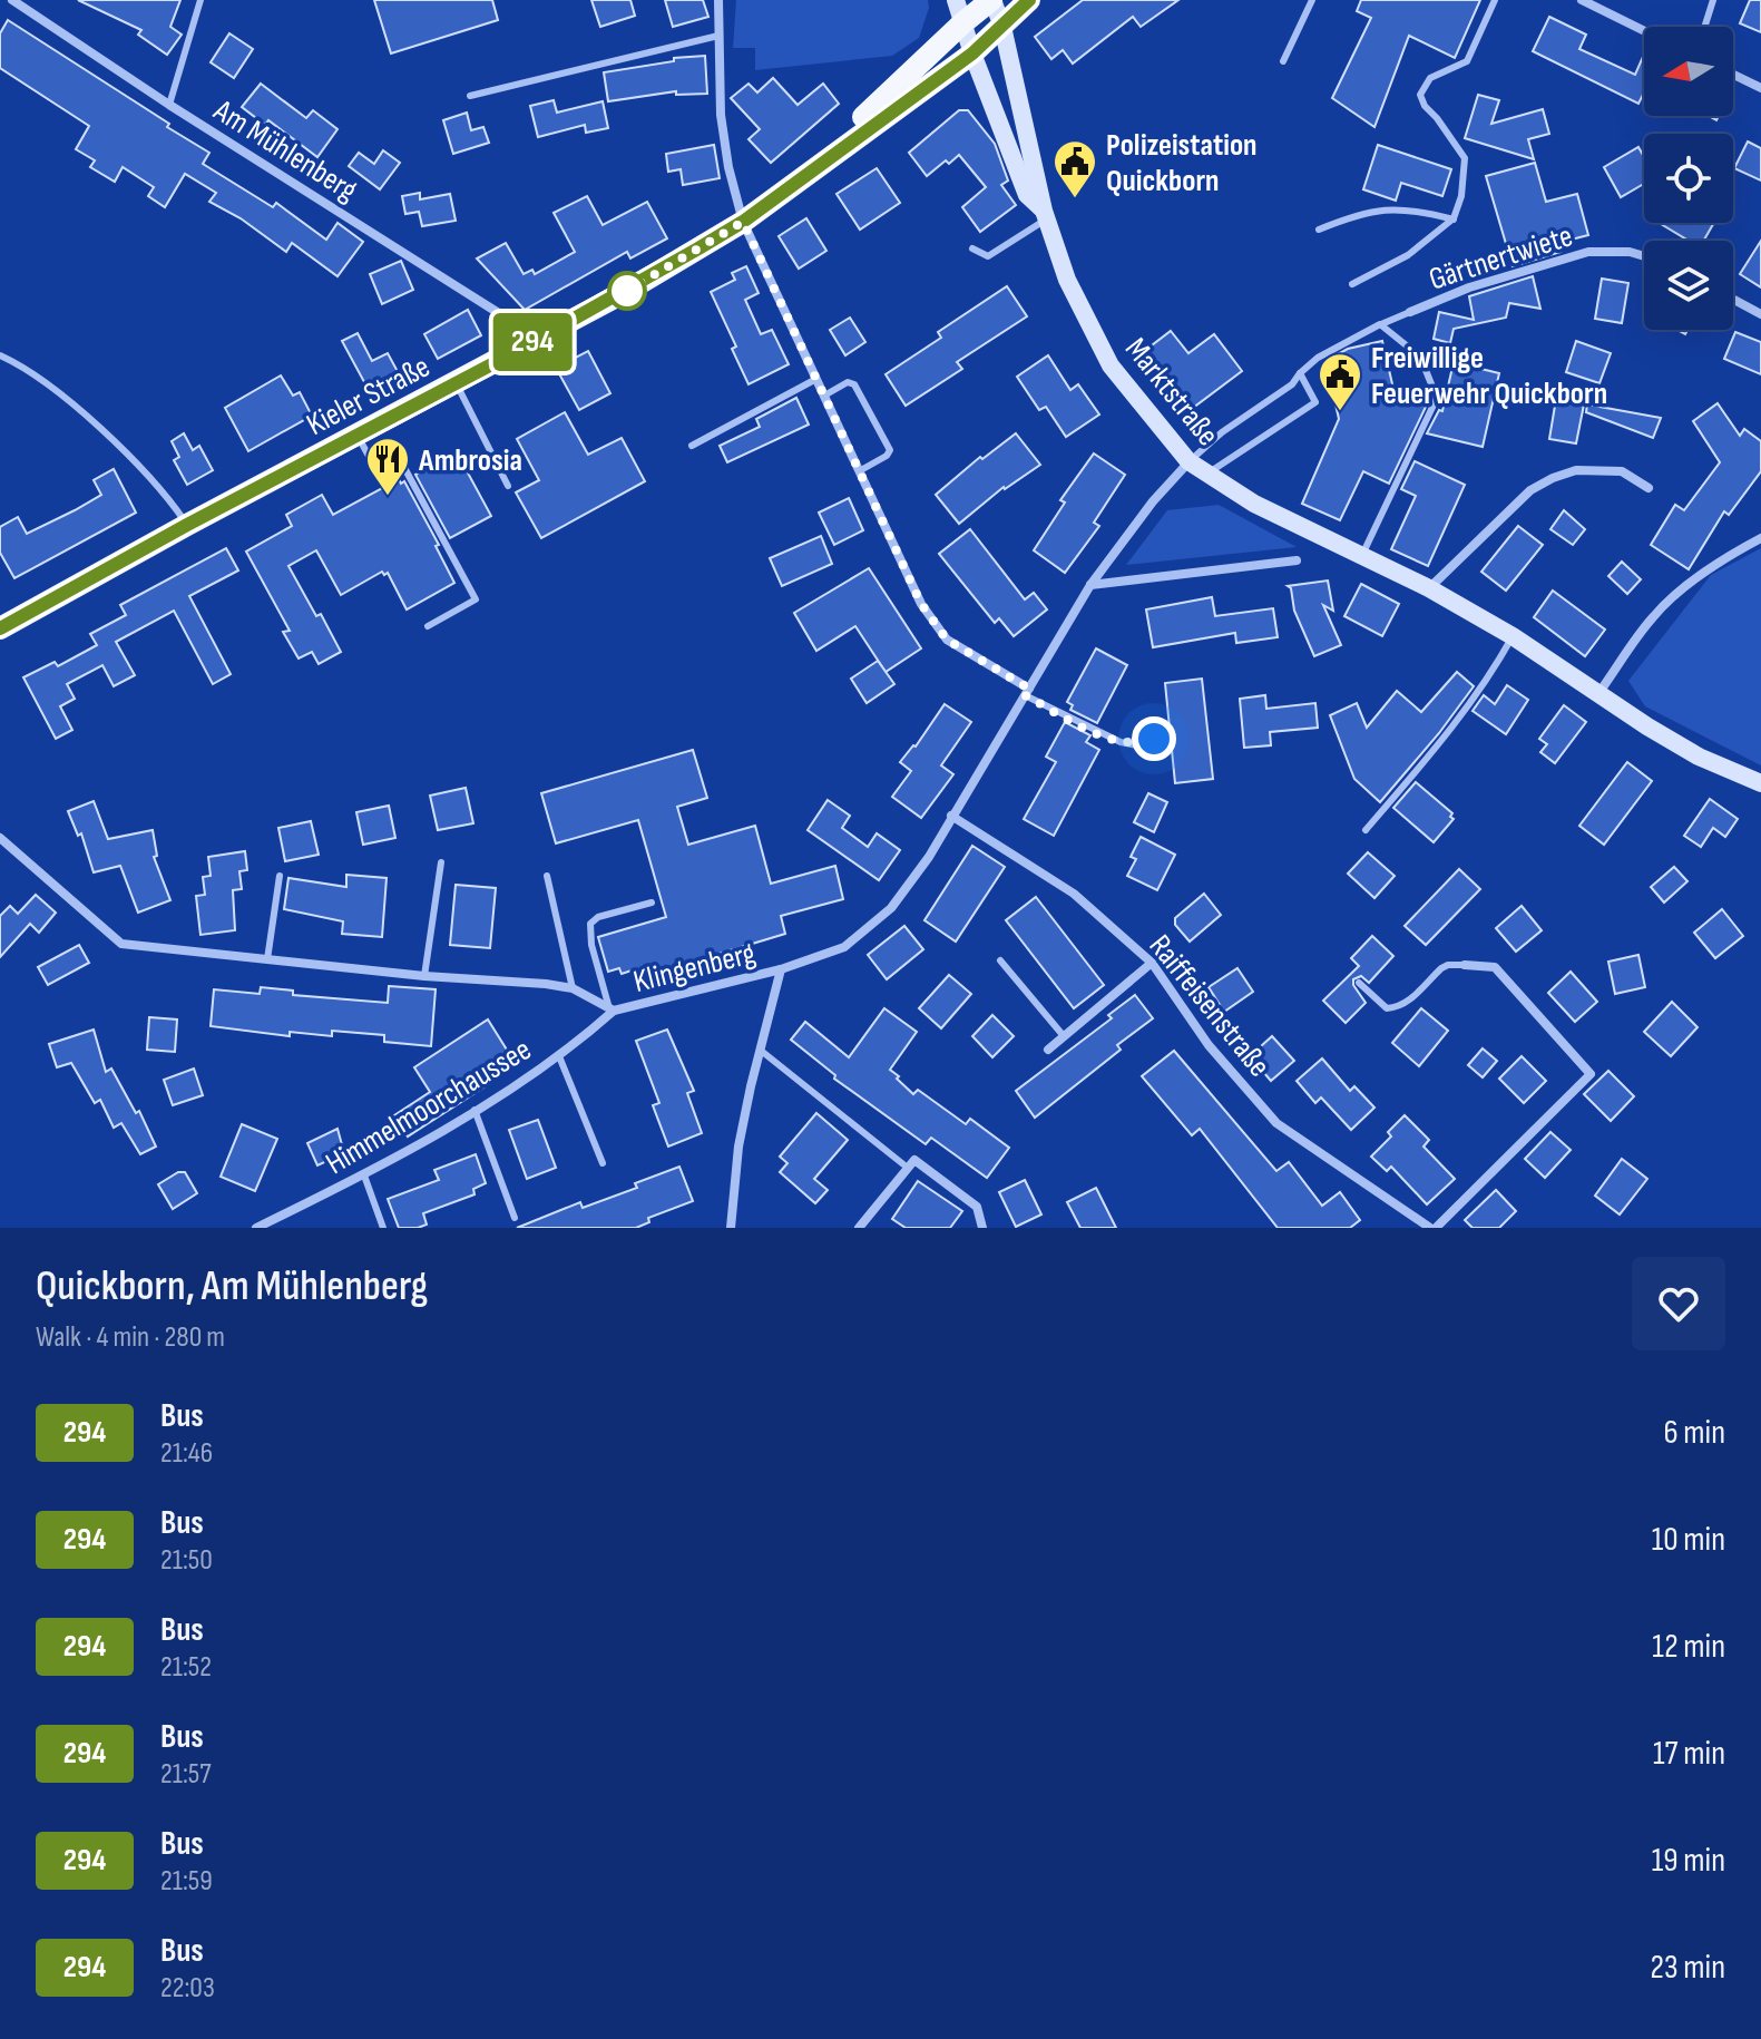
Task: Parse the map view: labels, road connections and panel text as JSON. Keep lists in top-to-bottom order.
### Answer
{
  "streets": {
    "main road": ["Marktstraße", "Kieler Straße"],
    "street": [
      "Am Mühlenberg",
      "Gärtnertwiete",
      "Klingenberg",
      "Raiffeisenstraße",
      "Himmelmoorchaussee"
    ]
  },
  "crossings": [
    ["Am Mühlenberg", "Kieler Straße"],
    ["Marktstraße", "Kieler Straße"],
    ["Marktstraße", "Klingenberg"],
    ["Klingenberg", "Raiffeisenstraße"],
    ["Klingenberg", "Himmelmoorchaussee"]
  ],
  "places": {
    "public building": ["Polizeistation Quickborn", "Freiwillige Feuerwehr Quickborn"],
    "restaurant": ["Ambrosia"]
  },
  "lines": ["bus line 294"],
  "north": "left",
  "page": {
    "on_map": "294",
    "heading": ["Quickborn, Am Mühlenberg", "Walk · 4 min · 280 m"],
    "list": [
      {
        "mark": "294",
        "name": "Bus",
        "note": "21:46",
        "value": "6 min"
      },
      {
        "mark": "294",
        "name": "Bus",
        "note": "21:50",
        "value": "10 min"
      },
      {
        "mark": "294",
        "name": "Bus",
        "note": "21:52",
        "value": "12 min"
      },
      {
        "mark": "294",
        "name": "Bus",
        "note": "21:57",
        "value": "17 min"
      },
      {
        "mark": "294",
        "name": "Bus",
        "note": "21:59",
        "value": "19 min"
      },
      {
        "mark": "294",
        "name": "Bus",
        "note": "22:03",
        "value": "23 min"
      }
    ]
  }
}
